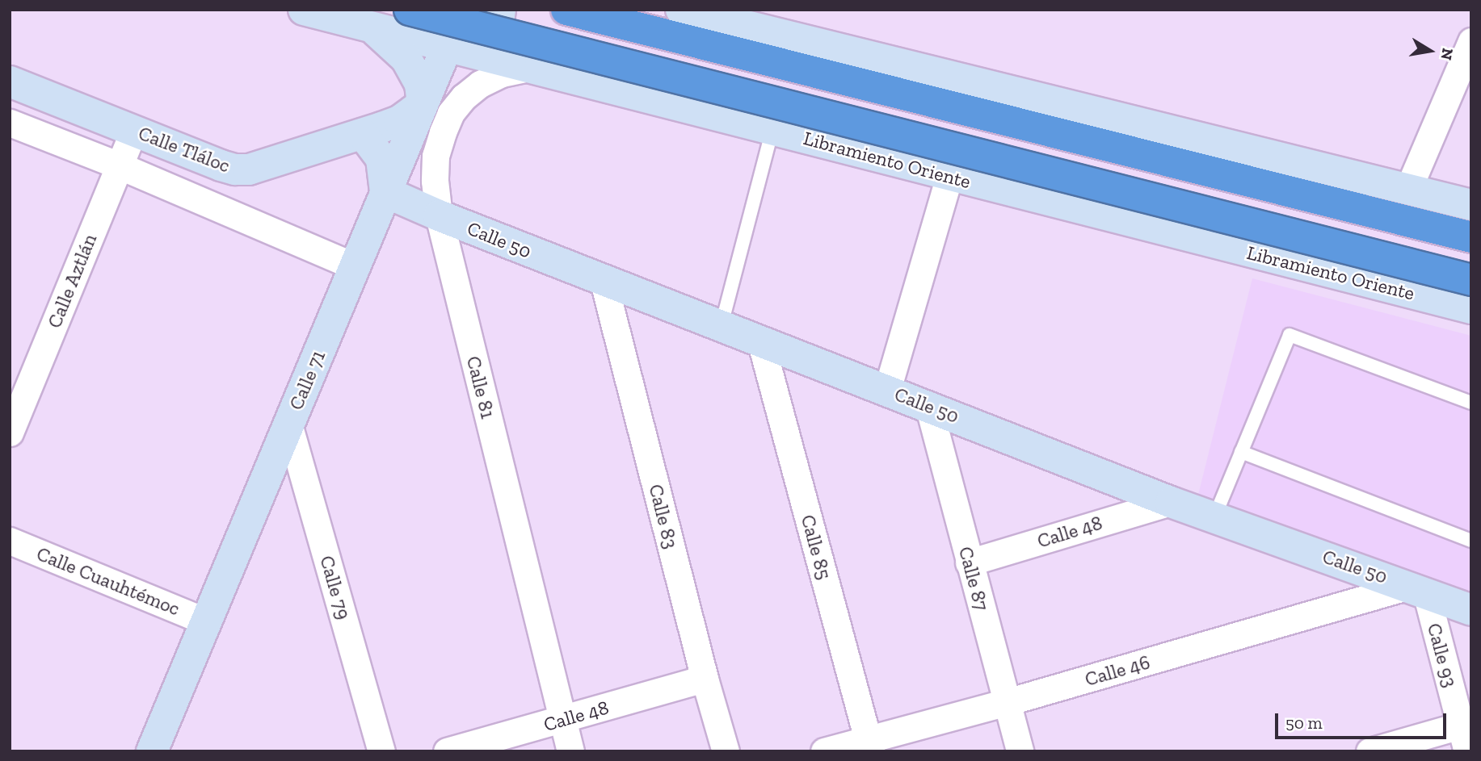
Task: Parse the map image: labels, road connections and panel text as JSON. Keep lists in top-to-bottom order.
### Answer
{
  "streets": {
    "highway": ["Libramiento Oriente"],
    "street": [
      "Calle Tláloc",
      "Calle 50",
      "Calle Aztlán",
      "Calle 71",
      "Calle 81",
      "Calle 83",
      "Calle 48",
      "Calle 85",
      "Calle 87",
      "Calle Cuauhtémoc",
      "Calle 79",
      "Calle 93",
      "Calle 46"
    ]
  },
  "crossings": [
    ["Calle Tláloc", "Calle Aztlán"],
    ["Calle Tláloc", "Calle 71"],
    ["Libramiento Oriente", "Calle 71"],
    ["Libramiento Oriente", "Calle 81"],
    ["Calle 50", "Calle 71"],
    ["Calle 50", "Calle 81"],
    ["Calle 50", "Calle 83"],
    ["Calle 50", "Calle 48"],
    ["Calle 50", "Calle 85"],
    ["Calle 50", "Calle 87"],
    ["Calle 50", "Calle 93"],
    ["Calle 50", "Calle 46"],
    ["Calle 71", "Calle Cuauhtémoc"],
    ["Calle 71", "Calle 79"],
    ["Calle 81", "Calle 48"],
    ["Calle 83", "Calle 48"],
    ["Calle 48", "Calle 87"],
    ["Calle 85", "Calle 46"],
    ["Calle 87", "Calle 46"],
    ["Calle 93", "Calle 46"]
  ],
  "scale_bar": "50 m",
  "north": "right"
}
